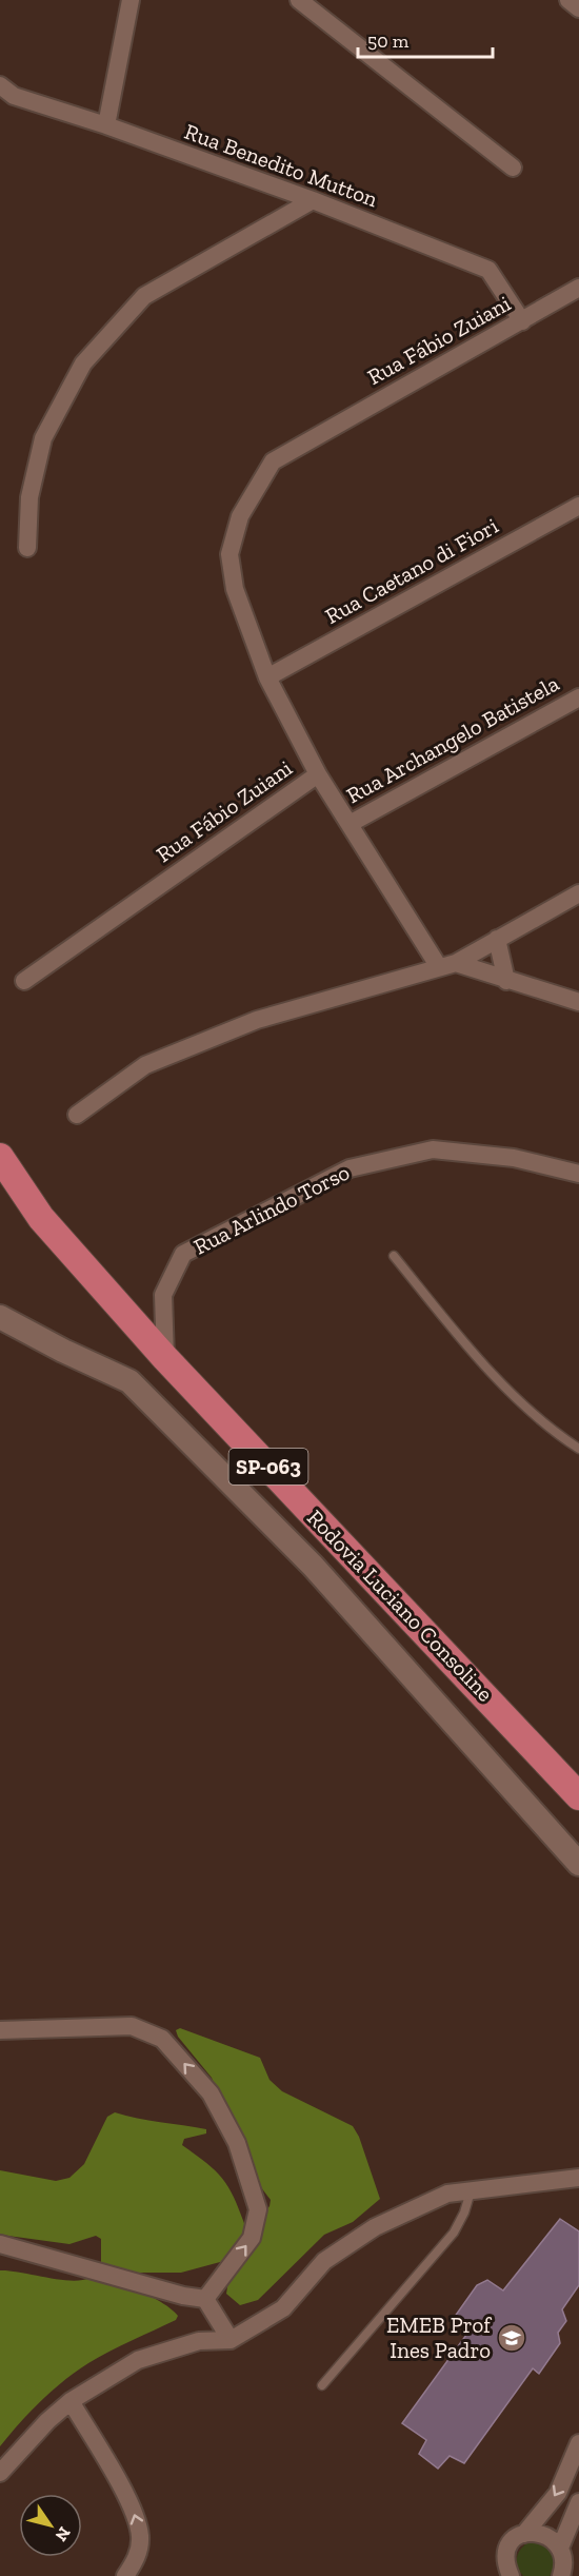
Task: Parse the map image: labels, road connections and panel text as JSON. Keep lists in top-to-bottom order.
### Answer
{
  "streets": {
    "main road": ["SP-063", "Rodovia Luciano Consoline"],
    "street": [
      "Rua Benedito Mutton",
      "Rua Fábio Zuiani",
      "Rua Caetano di Fiori",
      "Rua Archangelo Batistela",
      "Rua Arlindo Torso"
    ]
  },
  "crossings": [
    ["Rua Benedito Mutton", "Rua Fábio Zuiani"],
    ["Rua Fábio Zuiani", "Rua Caetano di Fiori"],
    ["Rua Arlindo Torso", "Rodovia Luciano Consoline"]
  ],
  "places": {
    "school or university": ["EMEB Prof Ines Padro"]
  },
  "scale_bar": "50 m",
  "north": "bottom right"
}
